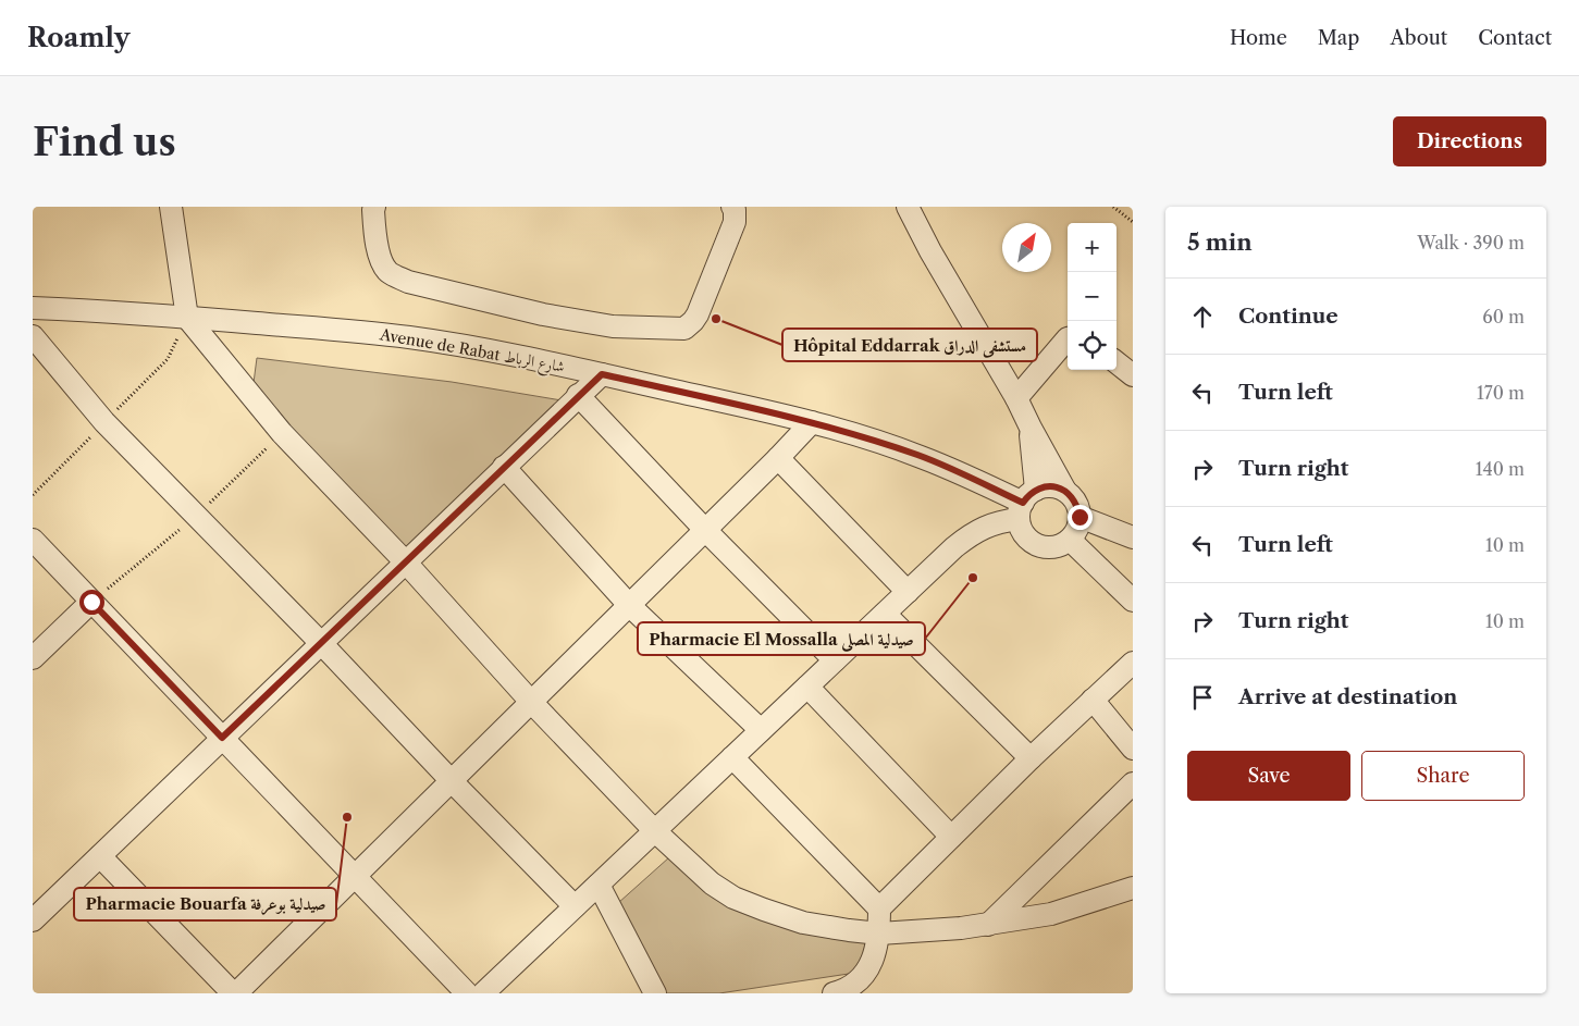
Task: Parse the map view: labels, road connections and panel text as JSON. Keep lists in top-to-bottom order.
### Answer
{
  "streets": {
    "street": ["Avenue de Rabat شارع الرباط"]
  },
  "places": ["Hôpital Eddarrak مستشفى الدراق", "Pharmacie El Mossalla صيدلية المصلى", "Pharmacie Bouarfa صيدلية بوعرفة"],
  "north": "top right",
  "page": {
    "header": "Roamly",
    "nav": [
      "Home",
      "Map",
      "About",
      "Contact"
    ],
    "buttons": [
      "Directions",
      ["Save", "Share"]
    ],
    "title": "Find us",
    "heading": ["5 min", "Walk · 390 m"],
    "map_buttons": ["+", "−"],
    "list": [
      ["Continue", "60 m"],
      ["Turn left", "170 m"],
      ["Turn right", "140 m"],
      ["Turn left", "10 m"],
      ["Turn right", "10 m"],
      "Arrive at destination"
    ]
  }
}
